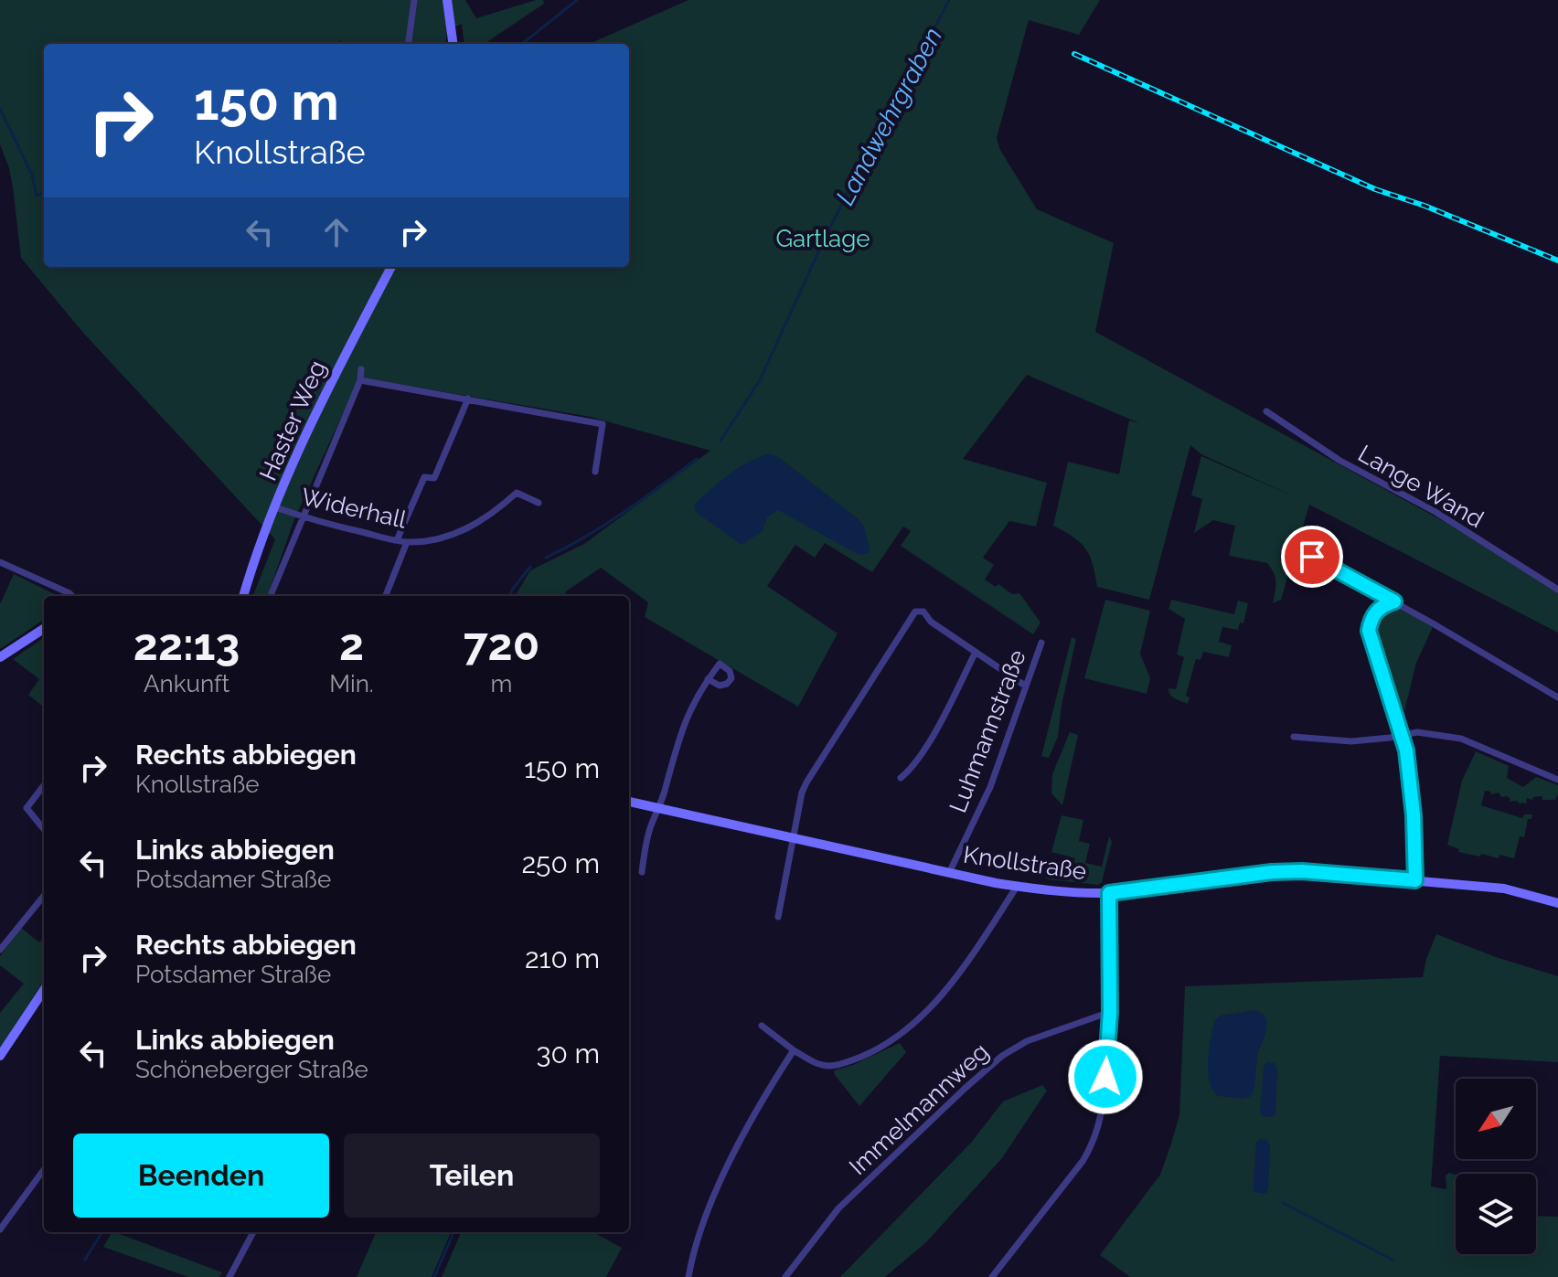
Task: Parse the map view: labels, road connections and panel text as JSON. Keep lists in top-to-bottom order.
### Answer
{
  "streets": {
    "street": [
      "Haster Weg",
      "Lange Wand",
      "Widerhall",
      "Luhmannstraße",
      "Knollstraße",
      "Immelmannweg"
    ]
  },
  "crossings": [
    ["Haster Weg", "Widerhall"],
    ["Luhmannstraße", "Knollstraße"]
  ],
  "water": ["Landwehrgraben"],
  "parks": ["Gartlage"],
  "north": "bottom left",
  "page": {
    "turn": ["150 m", "Knollstraße"],
    "eta": [
      "22:13",
      "Ankunft",
      "2",
      "Min.",
      "720",
      "m"
    ],
    "list": [
      {
        "name": "Rechts abbiegen",
        "note": "Knollstraße",
        "value": "150 m"
      },
      {
        "name": "Links abbiegen",
        "note": "Potsdamer Straße",
        "value": "250 m"
      },
      {
        "name": "Rechts abbiegen",
        "note": "Potsdamer Straße",
        "value": "210 m"
      },
      {
        "name": "Links abbiegen",
        "note": "Schöneberger Straße",
        "value": "30 m"
      }
    ],
    "buttons": ["Beenden", "Teilen"]
  }
}
